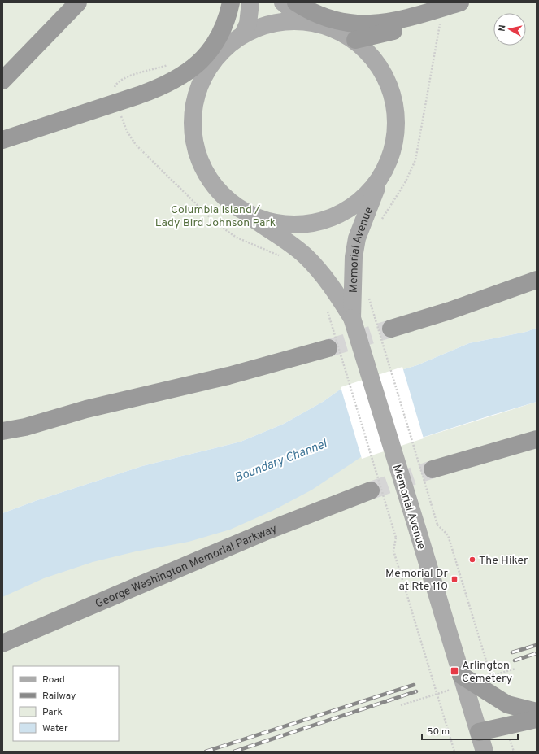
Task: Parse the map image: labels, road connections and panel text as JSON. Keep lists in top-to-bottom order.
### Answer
{
  "streets": {
    "highway": ["George Washington Memorial Parkway"],
    "main road": ["Memorial Avenue"]
  },
  "water": ["Boundary Channel"],
  "parks": ["Columbia Island / Lady Bird Johnson Park"],
  "places": {
    "other": ["The Hiker"],
    "transit": ["Memorial Dr at Rte 110", "Arlington Cemetery"]
  },
  "legend": [
    "Road",
    "Railway",
    "Park",
    "Water"
  ],
  "scale_bar": "50 m",
  "north": "left"
}
